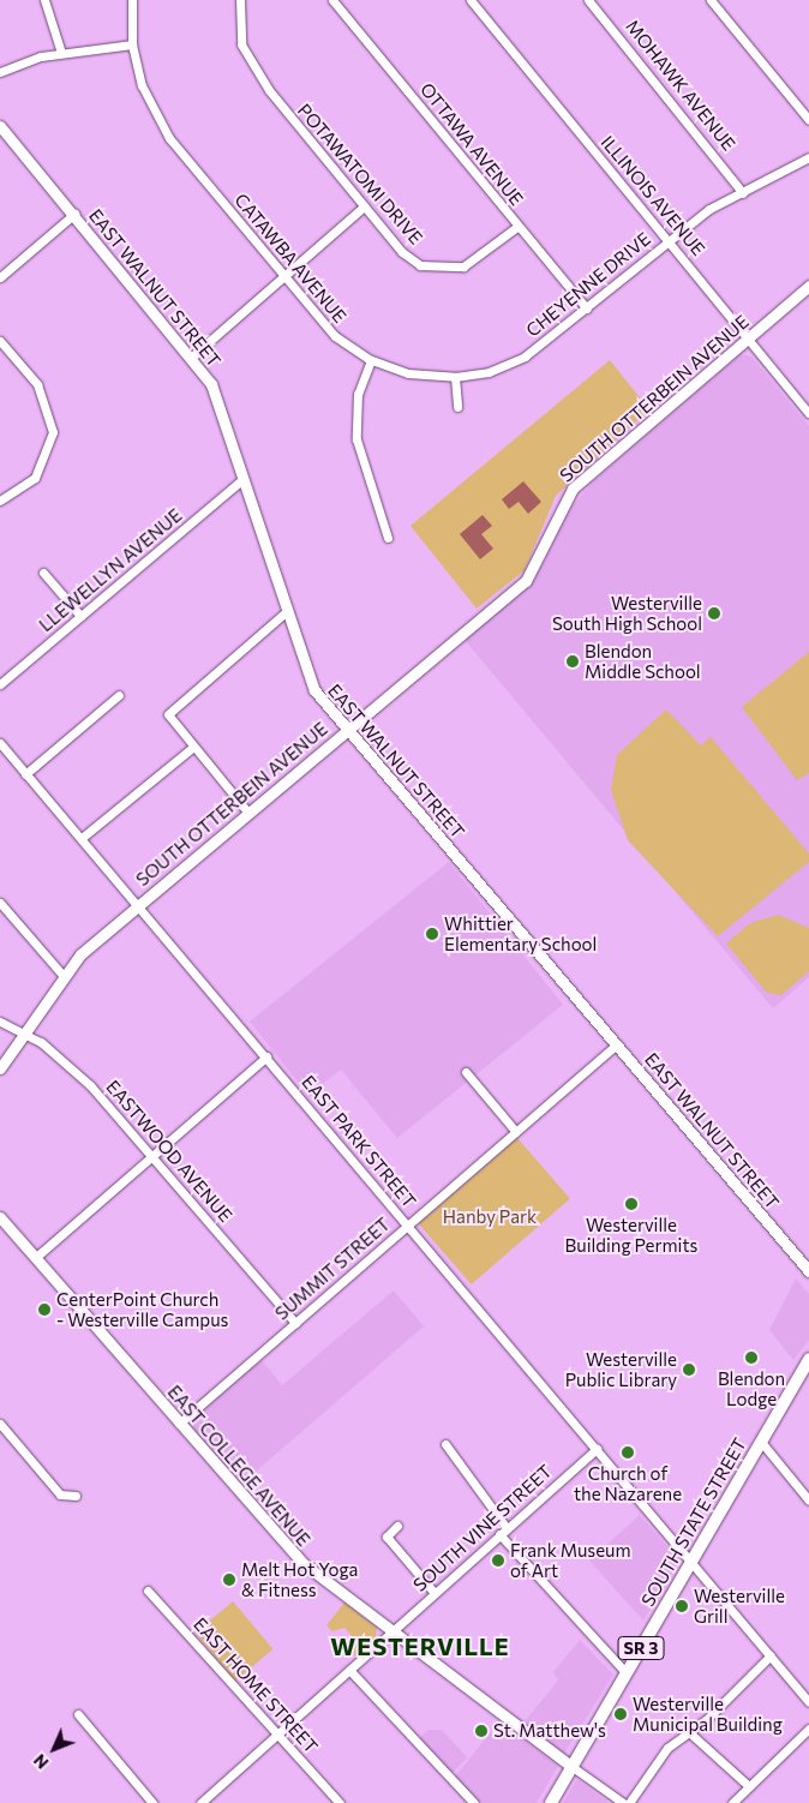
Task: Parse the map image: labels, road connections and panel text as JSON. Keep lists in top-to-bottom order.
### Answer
{
  "streets": {
    "main road": ["SOUTH STATE STREET", "SR 3"],
    "street": [
      "MOHAWK AVENUE",
      "OTTAWA AVENUE",
      "POTAWATOMI DRIVE",
      "ILLINOIS AVENUE",
      "CATAWBA AVENUE",
      "CHEYENNE DRIVE",
      "EAST WALNUT STREET",
      "SOUTH OTTERBEIN AVENUE",
      "LLEWELLYN AVENUE",
      "EAST PARK STREET",
      "EASTWOOD AVENUE",
      "SUMMIT STREET",
      "EAST COLLEGE AVENUE",
      "SOUTH VINE STREET",
      "EAST HOME STREET"
    ]
  },
  "crossings": [
    ["MOHAWK AVENUE", "CHEYENNE DRIVE"],
    ["OTTAWA AVENUE", "POTAWATOMI DRIVE"],
    ["OTTAWA AVENUE", "CHEYENNE DRIVE"],
    ["ILLINOIS AVENUE", "CHEYENNE DRIVE"],
    ["ILLINOIS AVENUE", "SOUTH OTTERBEIN AVENUE"],
    ["CATAWBA AVENUE", "CHEYENNE DRIVE"],
    ["EAST WALNUT STREET", "SOUTH OTTERBEIN AVENUE"],
    ["EAST WALNUT STREET", "LLEWELLYN AVENUE"],
    ["EAST WALNUT STREET", "SUMMIT STREET"],
    ["SOUTH OTTERBEIN AVENUE", "EAST PARK STREET"],
    ["SOUTH OTTERBEIN AVENUE", "EASTWOOD AVENUE"],
    ["EAST PARK STREET", "SUMMIT STREET"],
    ["EAST PARK STREET", "SOUTH STATE STREET"],
    ["EAST PARK STREET", "SOUTH VINE STREET"],
    ["EASTWOOD AVENUE", "SUMMIT STREET"],
    ["SUMMIT STREET", "EAST COLLEGE AVENUE"],
    ["EAST COLLEGE AVENUE", "SOUTH STATE STREET"],
    ["EAST COLLEGE AVENUE", "SOUTH VINE STREET"],
    ["EAST COLLEGE AVENUE", "SR 3"],
    ["SOUTH STATE STREET", "SR 3"],
    ["SOUTH VINE STREET", "EAST HOME STREET"]
  ],
  "districts": ["WESTERVILLE"],
  "parks": ["Hanby Park"],
  "places": [
    "Westerville South High School",
    "Blendon Middle School",
    "Whittier Elementary School",
    "Westerville Building Permits",
    "CenterPoint Church - Westerville Campus",
    "Blendon Lodge",
    "Westerville Public Library",
    "Church of the Nazarene",
    "Frank Museum of Art",
    "Melt Hot Yoga & Fitness",
    "Westerville Grill",
    "Westerville Municipal Building",
    "St. Matthew's"
  ],
  "north": "bottom left"
}
